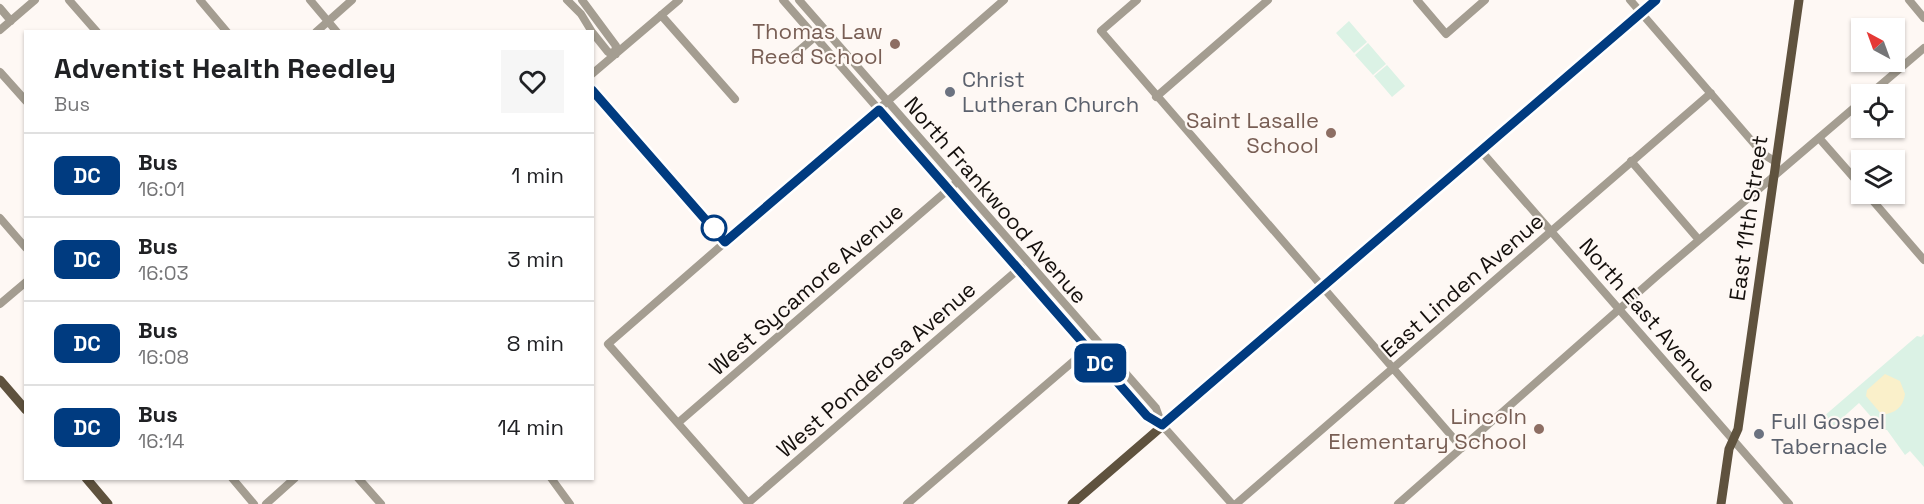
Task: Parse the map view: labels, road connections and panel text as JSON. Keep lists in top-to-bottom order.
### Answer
{
  "streets": {
    "main road": ["East 11th Street"],
    "street": [
      "North Frankwood Avenue",
      "East Linden Avenue",
      "West Sycamore Avenue",
      "North East Avenue",
      "West Ponderosa Avenue"
    ]
  },
  "crossings": [
    ["North Frankwood Avenue", "East Linden Avenue"],
    ["North Frankwood Avenue", "West Sycamore Avenue"],
    ["North Frankwood Avenue", "West Ponderosa Avenue"],
    ["East 11th Street", "North East Avenue"],
    ["East Linden Avenue", "North East Avenue"]
  ],
  "places": [
    "Thomas Law Reed School",
    "Christ Lutheran Church",
    "Saint Lasalle School",
    "Lincoln Elementary School",
    "Full Gospel Tabernacle"
  ],
  "lines": ["bus line DC"],
  "north": "top left",
  "page": {
    "on_map": "DC",
    "heading": ["Adventist Health Reedley", "Bus"],
    "list": [
      {
        "mark": "DC",
        "name": "Bus",
        "note": "16:01",
        "value": "1 min"
      },
      {
        "mark": "DC",
        "name": "Bus",
        "note": "16:03",
        "value": "3 min"
      },
      {
        "mark": "DC",
        "name": "Bus",
        "note": "16:08",
        "value": "8 min"
      },
      {
        "mark": "DC",
        "name": "Bus",
        "note": "16:14",
        "value": "14 min"
      }
    ]
  }
}
